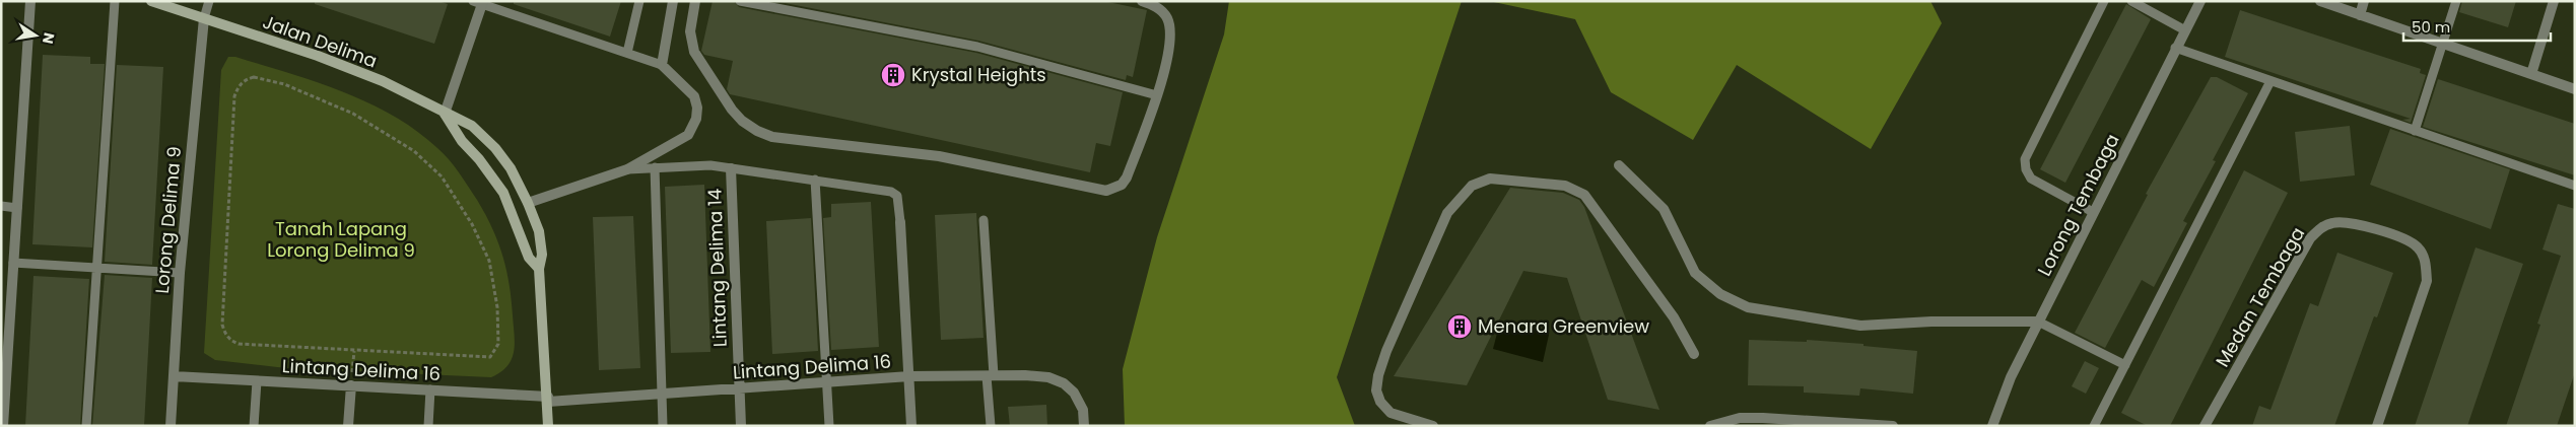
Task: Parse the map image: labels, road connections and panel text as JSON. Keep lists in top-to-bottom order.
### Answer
{
  "streets": {
    "street": [
      "Jalan Delima",
      "Lorong Tembaga",
      "Lorong Delima 9",
      "Lintang Delima 14",
      "Medan Tembaga",
      "Lintang Delima 16"
    ]
  },
  "crossings": [
    ["Jalan Delima", "Lorong Delima 9"],
    ["Jalan Delima", "Lintang Delima 16"],
    ["Lorong Delima 9", "Lintang Delima 16"],
    ["Lintang Delima 14", "Lintang Delima 16"]
  ],
  "parks": ["Tanah Lapang Lorong Delima 9"],
  "places": {
    "building": ["Krystal Heights", "Menara Greenview"]
  },
  "scale_bar": "50 m",
  "north": "right"
}
